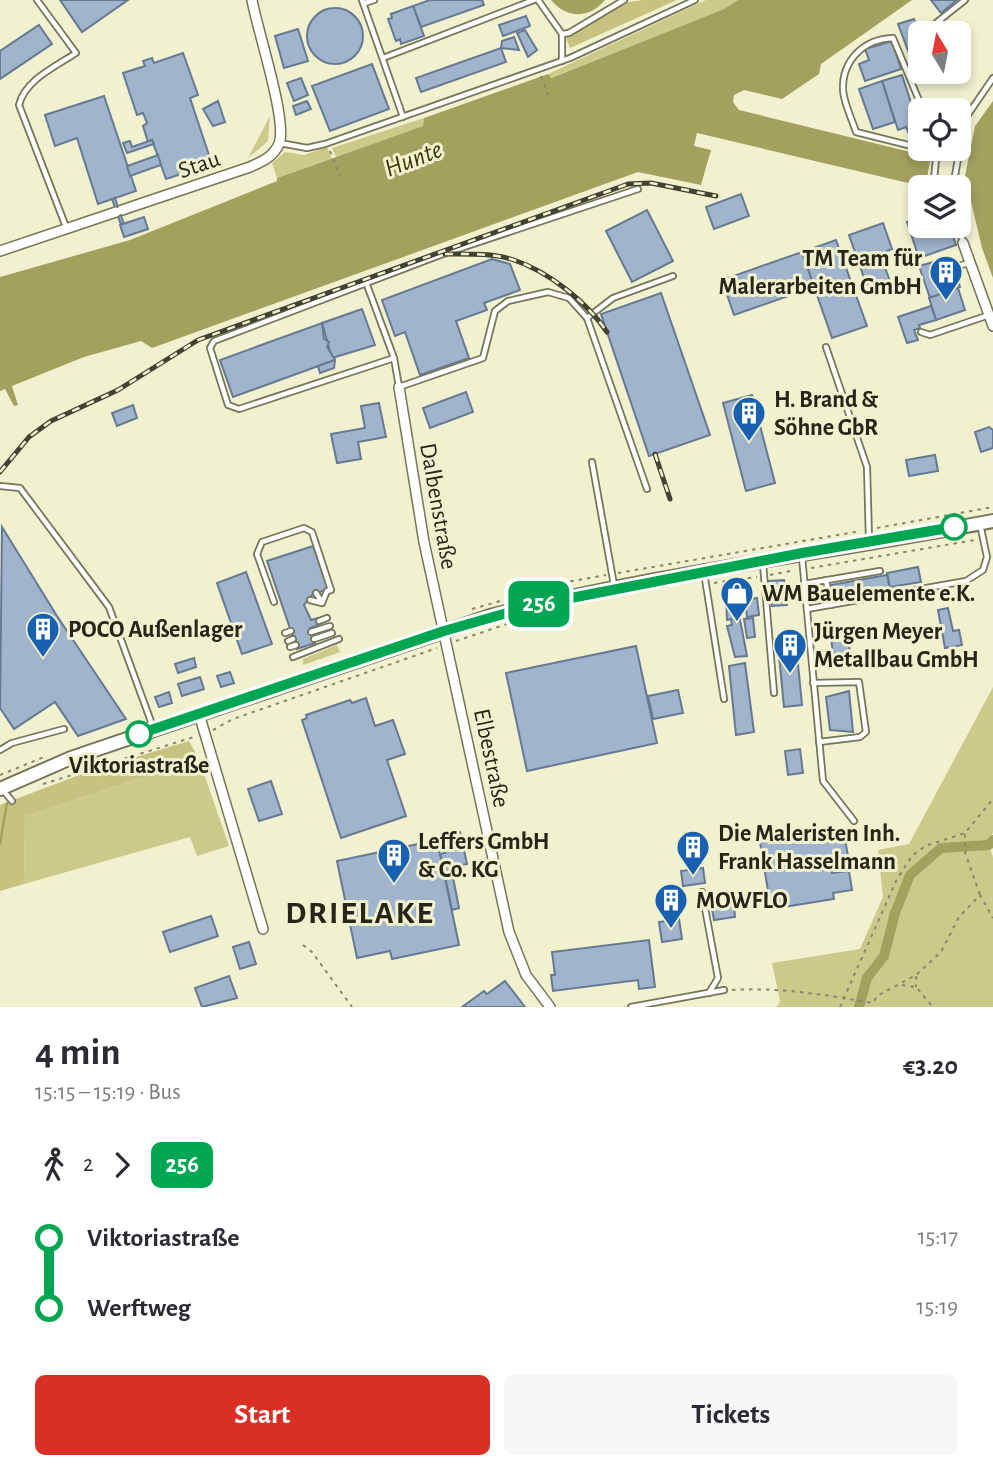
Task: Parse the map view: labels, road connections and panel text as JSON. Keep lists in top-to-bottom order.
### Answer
{
  "streets": {
    "street": ["Stau", "Dalbenstraße", "Elbestraße"]
  },
  "crossings": [
    ["Dalbenstraße", "Elbestraße"]
  ],
  "districts": ["DRIELAKE"],
  "water": ["Hunte"],
  "places": {
    "building": [
      "TM Team für Malerarbeiten GmbH",
      "H. Brand & Söhne GbR",
      "POCO Außenlager",
      "Jürgen Meyer Metallbau GmbH",
      "Die Maleristen Inh. Frank Hasselmann",
      "Leffers GmbH & Co. KG",
      "MOWFLO"
    ],
    "shop": ["WM Bauelemente e.K."],
    "other": ["Viktoriastraße"]
  },
  "lines": ["bus line 256"],
  "north": "top",
  "page": {
    "on_map": "256",
    "heading": ["4 min", "15:15 – 15:19 · Bus", "€3.20"],
    "legs": ["2", "256"],
    "list": [
      {
        "name": "Viktoriastraße",
        "value": "15:17"
      },
      {
        "name": "Werftweg",
        "value": "15:19"
      }
    ],
    "buttons": ["Start", "Tickets"]
  }
}
